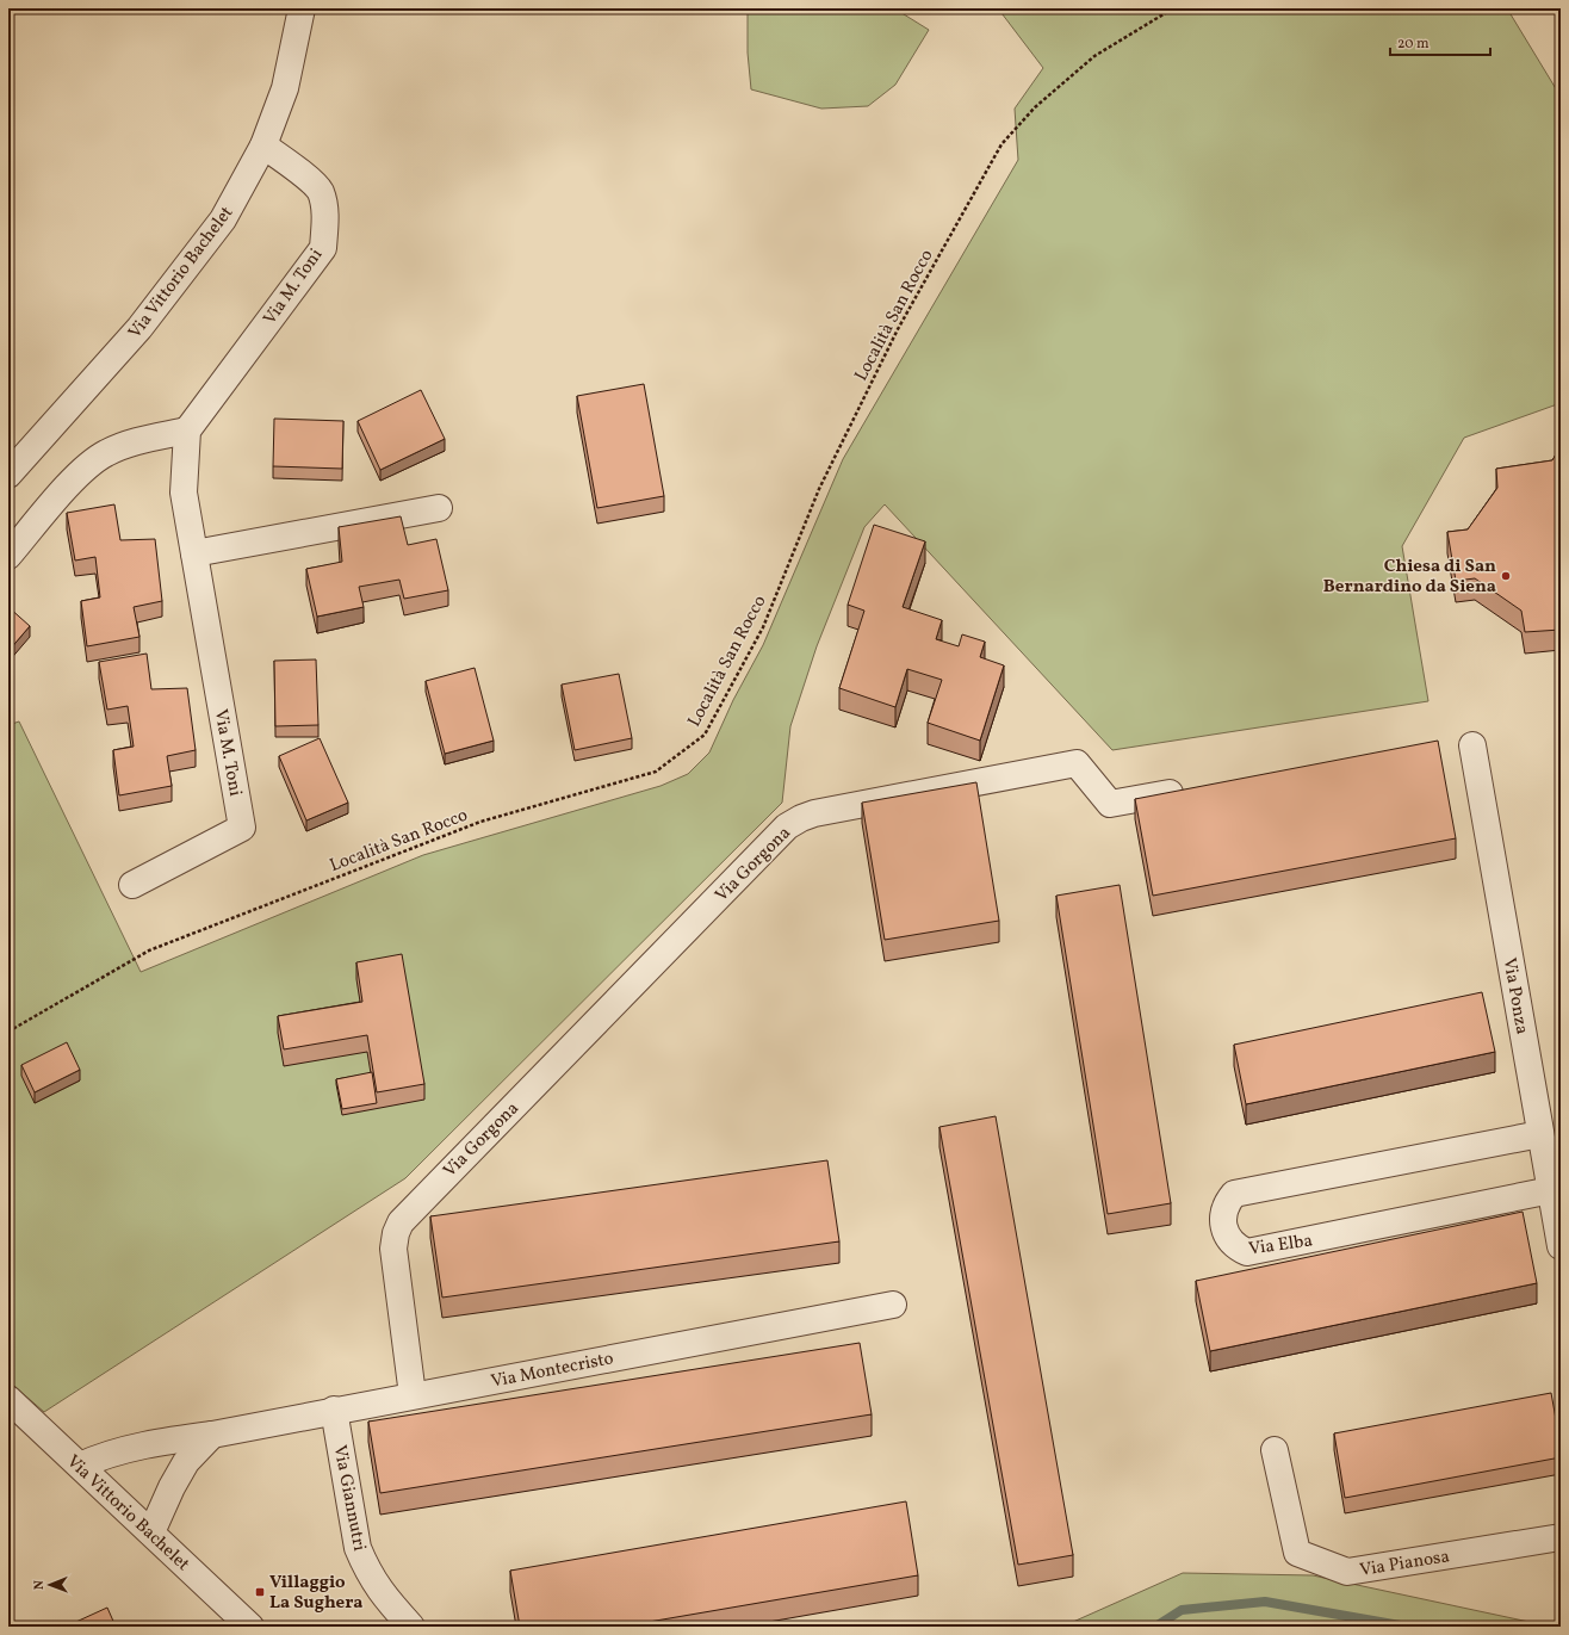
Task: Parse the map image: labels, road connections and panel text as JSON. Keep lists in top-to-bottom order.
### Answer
{
  "streets": {
    "street": [
      "Via Vittorio Bachelet",
      "Via M. Toni",
      "Via Gorgona",
      "Via Ponza",
      "Via Elba",
      "Via Montecristo",
      "Via Giannutri",
      "Via Pianosa"
    ],
    "path": ["Località San Rocco"]
  },
  "crossings": [
    ["Via Vittorio Bachelet", "Via M. Toni"],
    ["Via Vittorio Bachelet", "Via Montecristo"],
    ["Via Gorgona", "Via Montecristo"],
    ["Via Ponza", "Via Elba"],
    ["Via Montecristo", "Via Giannutri"]
  ],
  "places": {
    "other": ["Chiesa di San Bernardino da Siena"],
    "transit": ["Villaggio La Sughera"]
  },
  "scale_bar": "20 m",
  "north": "left"
}
